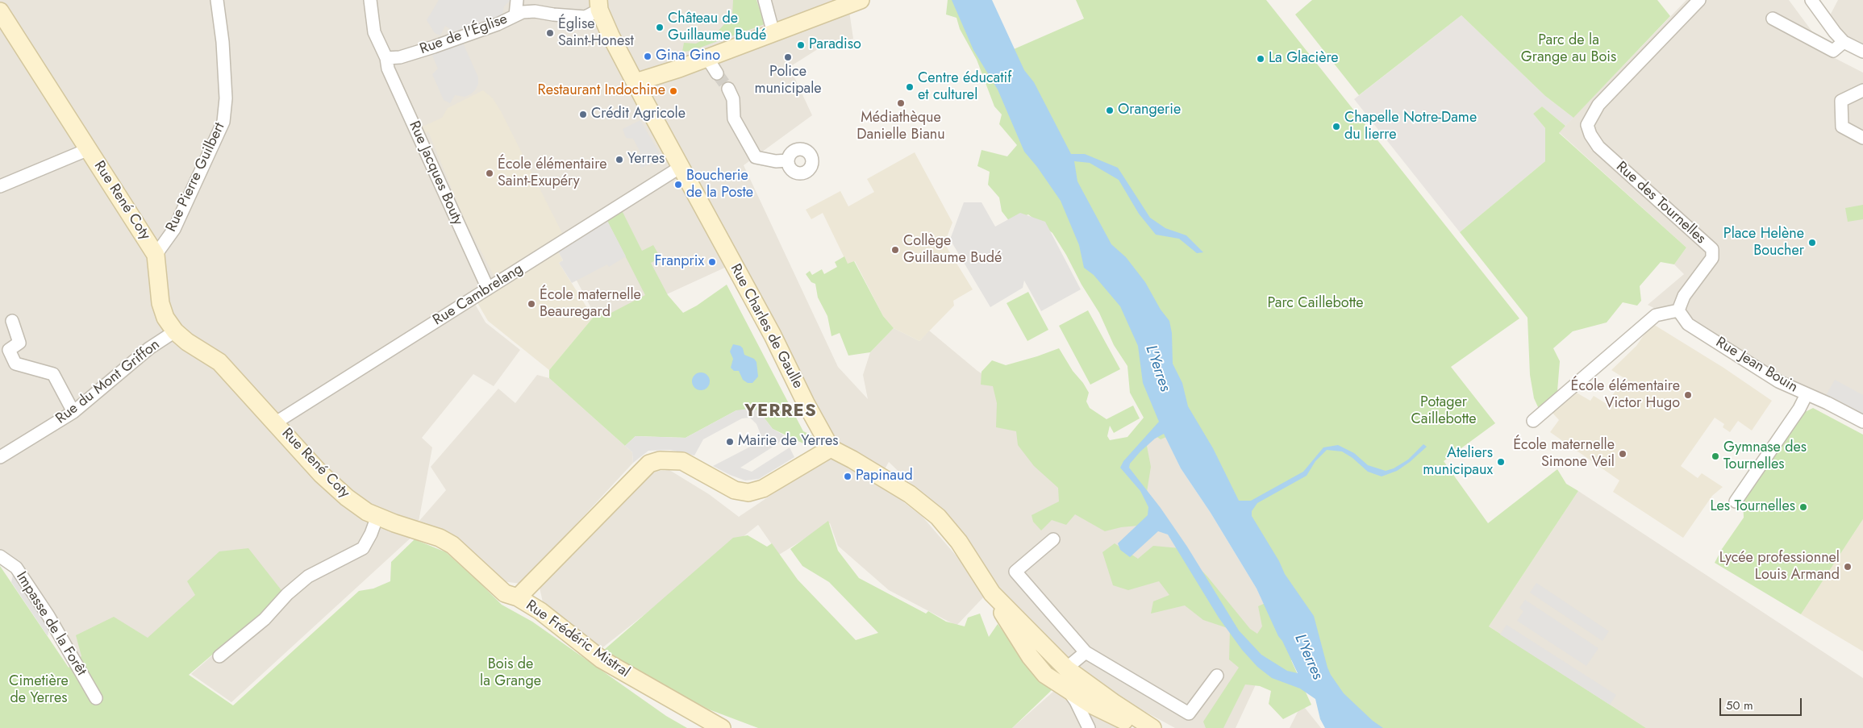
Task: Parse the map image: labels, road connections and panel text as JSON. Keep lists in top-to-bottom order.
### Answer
{
  "streets": {
    "street": [
      "Rue de l'Église",
      "Rue Jacques Bouty",
      "Rue Pierre Guilbert",
      "Rue René Coty",
      "Rue des Tournelles",
      "Rue Cambrelang",
      "Rue Charles de Gaulle",
      "Rue Jean Bouin",
      "Rue du Mont Griffon",
      "Impasse de la Forêt",
      "Rue Frédéric Mistral"
    ]
  },
  "crossings": [
    ["Rue de l'Église", "Rue Jacques Bouty"],
    ["Rue de l'Église", "Rue Charles de Gaulle"],
    ["Rue Jacques Bouty", "Rue Cambrelang"],
    ["Rue Pierre Guilbert", "Rue René Coty"],
    ["Rue René Coty", "Rue Cambrelang"],
    ["Rue René Coty", "Rue du Mont Griffon"],
    ["Rue René Coty", "Rue Frédéric Mistral"],
    ["Rue des Tournelles", "Rue Jean Bouin"],
    ["Rue Cambrelang", "Rue Charles de Gaulle"]
  ],
  "districts": ["YERRES"],
  "water": ["L'Yerres"],
  "parks": [
    "Parc de la Grange au Bois",
    "Parc Caillebotte",
    "Potager Caillebotte",
    "Bois de la Grange",
    "Cimetière de Yerres"
  ],
  "places": [
    "Château de Guillaume Budé",
    "Église Saint-Honest",
    "Paradiso",
    "Gina Gino",
    "Police municipale",
    "La Glacière",
    "Centre éducatif et culturel",
    "Restaurant Indochine",
    "Médiathèque Danielle Bianu",
    "Orangerie",
    "Crédit Agricole",
    "Chapelle Notre-Dame du lierre",
    "Yerres",
    "École élémentaire Saint-Exupéry",
    "Boucherie de la Poste",
    "Place Helène Boucher",
    "Collège Guillaume Budé",
    "Franprix",
    "École maternelle Beauregard",
    "École élémentaire Victor Hugo",
    "Mairie de Yerres",
    "École maternelle Simone Veil",
    "Gymnase des Tournelles",
    "Ateliers municipaux",
    "Papinaud",
    "Les Tournelles",
    "Lycée professionnel Louis Armand"
  ],
  "scale_bar": "50 m"
}
